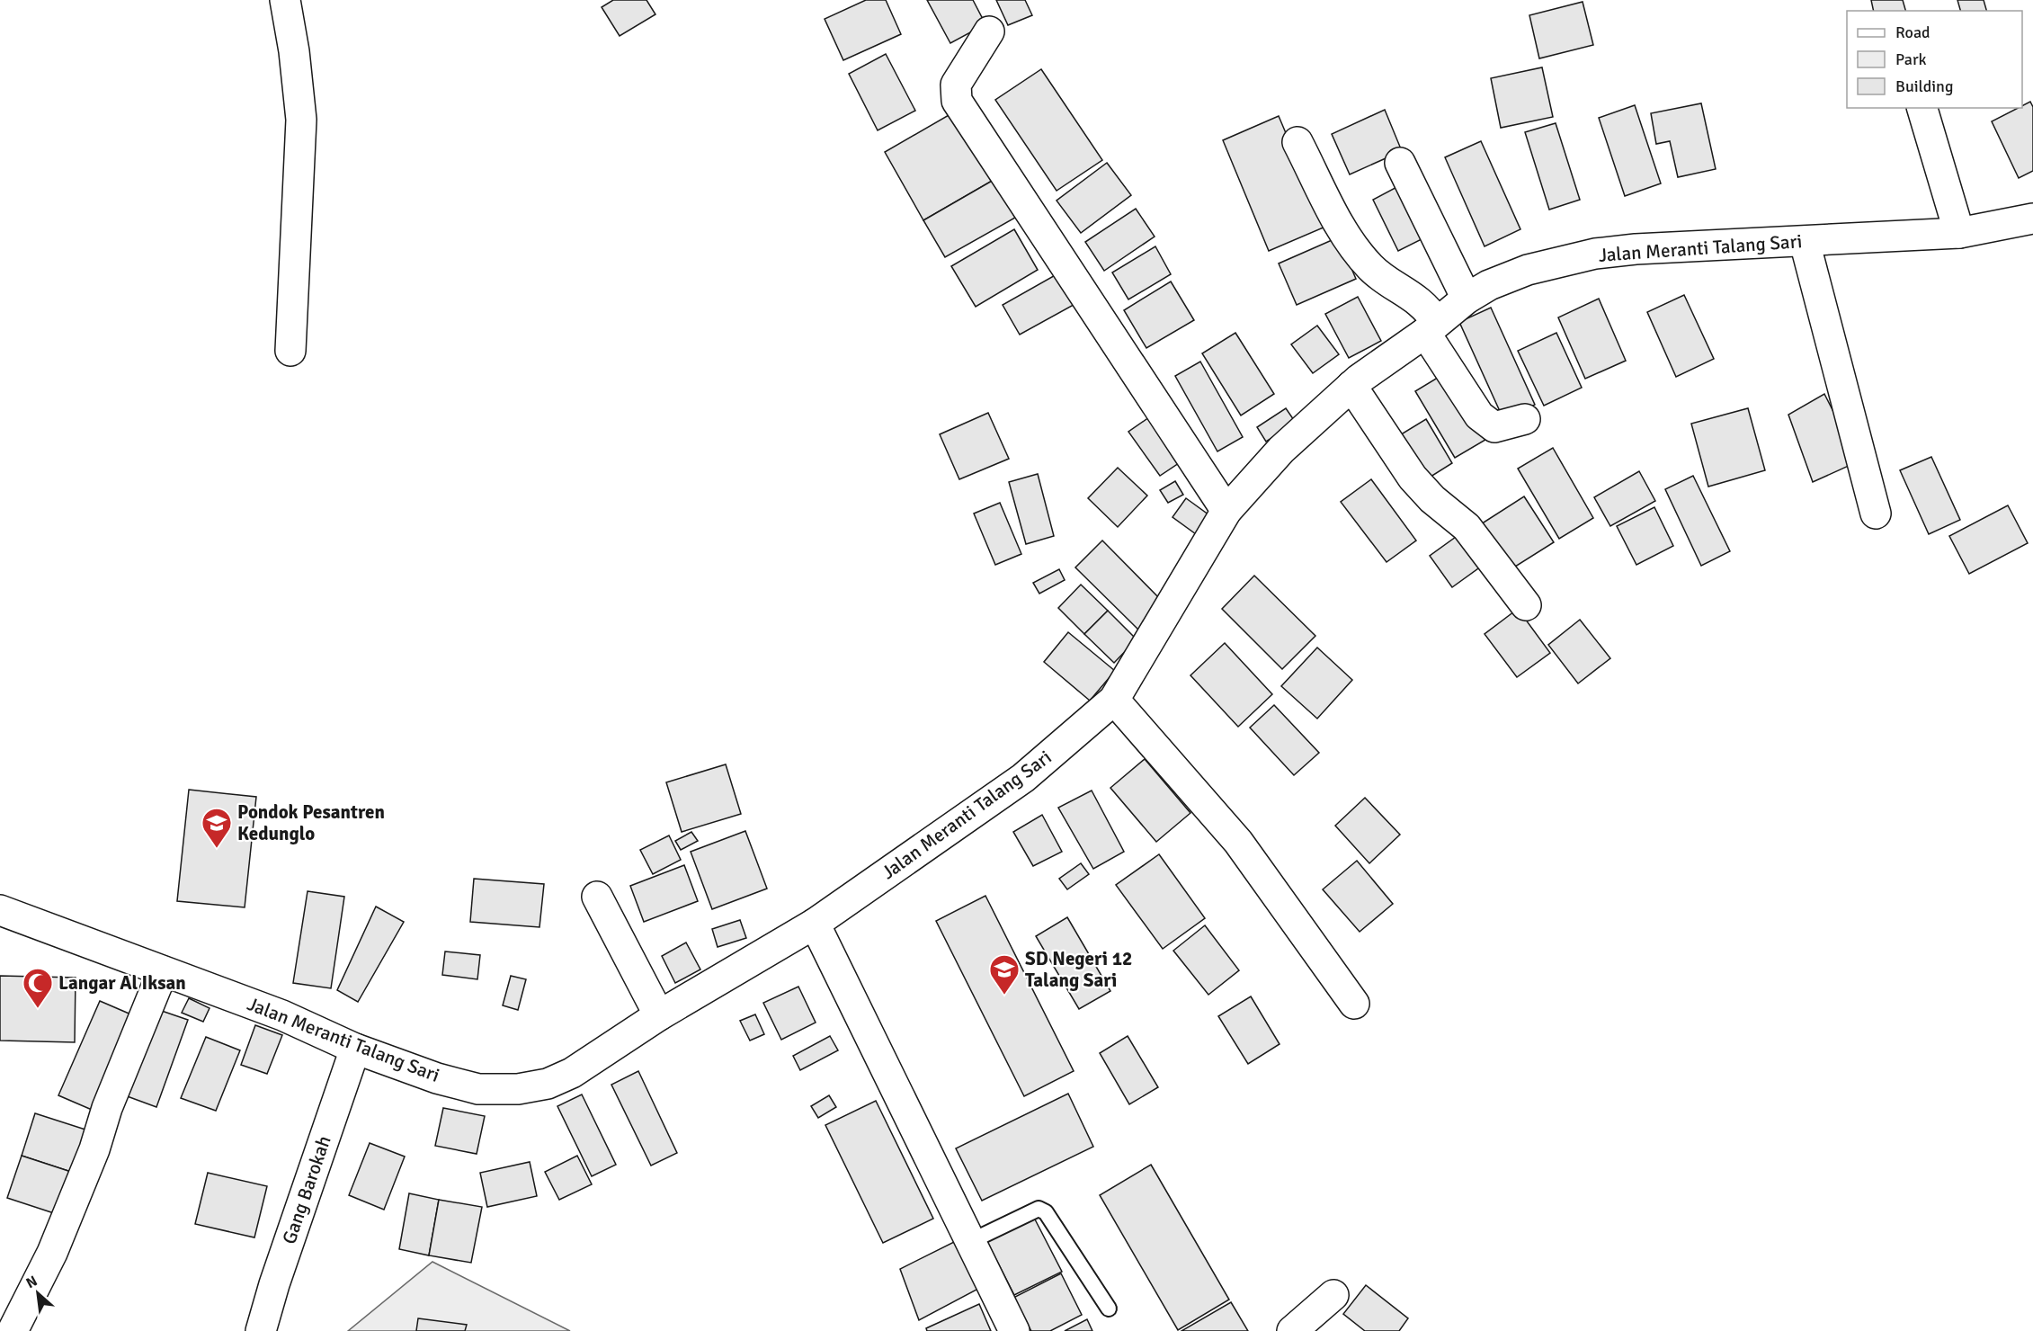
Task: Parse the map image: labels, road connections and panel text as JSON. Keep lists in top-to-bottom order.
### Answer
{
  "streets": {
    "street": ["Jalan Meranti Talang Sari", "Gang Barokah"]
  },
  "crossings": [
    ["Jalan Meranti Talang Sari", "Gang Barokah"]
  ],
  "places": {
    "school or university": ["Pondok Pesantren Kedunglo", "SD Negeri 12 Talang Sari"],
    "mosque": ["Langar Al Iksan"]
  },
  "legend": ["Road", "Park", "Building"],
  "north": "top left"
}
